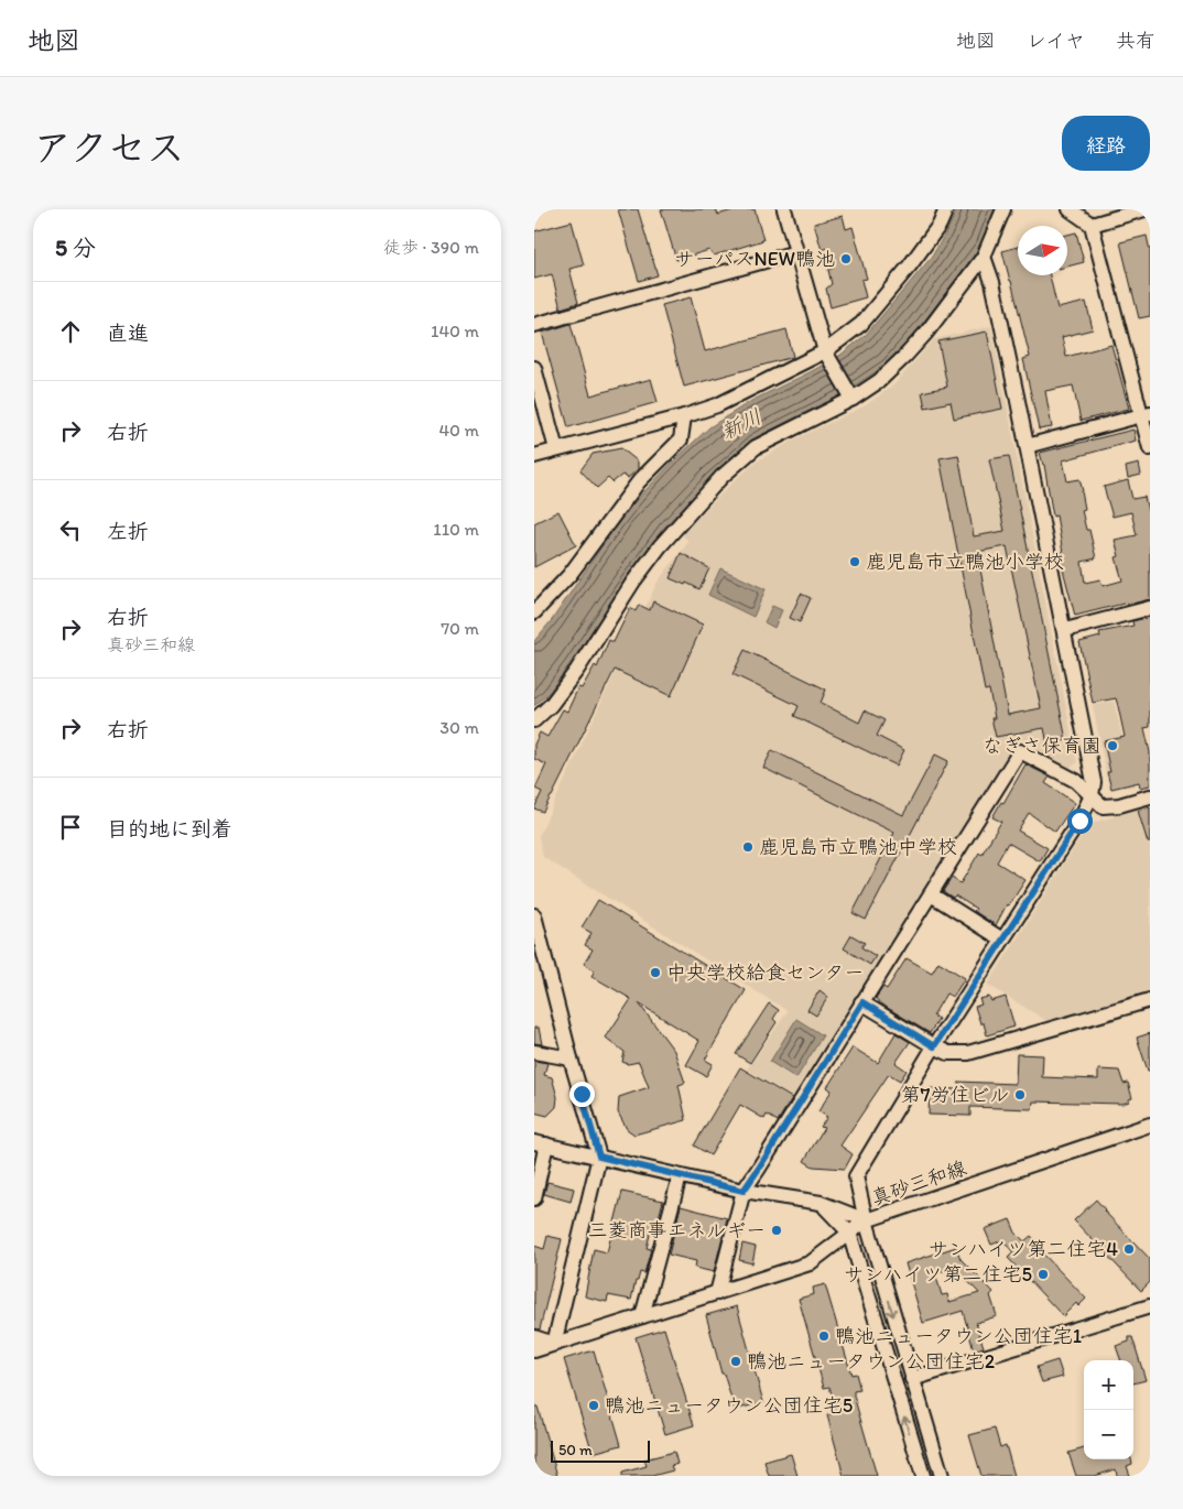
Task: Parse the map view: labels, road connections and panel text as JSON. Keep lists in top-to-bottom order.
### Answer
{
  "streets": {
    "street": ["真砂三和線"]
  },
  "water": ["新川"],
  "places": [
    "サーパスNEW鴨池",
    "鹿児島市立鴨池小学校",
    "なぎさ保育園",
    "鹿児島市立鴨池中学校",
    "中央学校給食センター",
    "第7労住ビル",
    "三菱商事エネルギー",
    "サンハイツ第二住宅4",
    "サンハイツ第二住宅5",
    "鴨池ニュータウン公団住宅1",
    "鴨池ニュータウン公団住宅2",
    "鴨池ニュータウン公団住宅5"
  ],
  "scale_bar": "50 m",
  "north": "right",
  "page": {
    "header": "地図",
    "nav": ["地図", "レイヤ", "共有"],
    "title": "アクセス",
    "buttons": "経路",
    "heading": ["5 分", "徒歩 · 390 m"],
    "list": [
      ["直進", "140 m"],
      ["右折", "40 m"],
      ["左折", "110 m"],
      ["右折", "真砂三和線", "70 m"],
      ["右折", "30 m"],
      "目的地に到着"
    ],
    "map_buttons": ["+", "−"],
    "scale": "50 m"
  }
}
